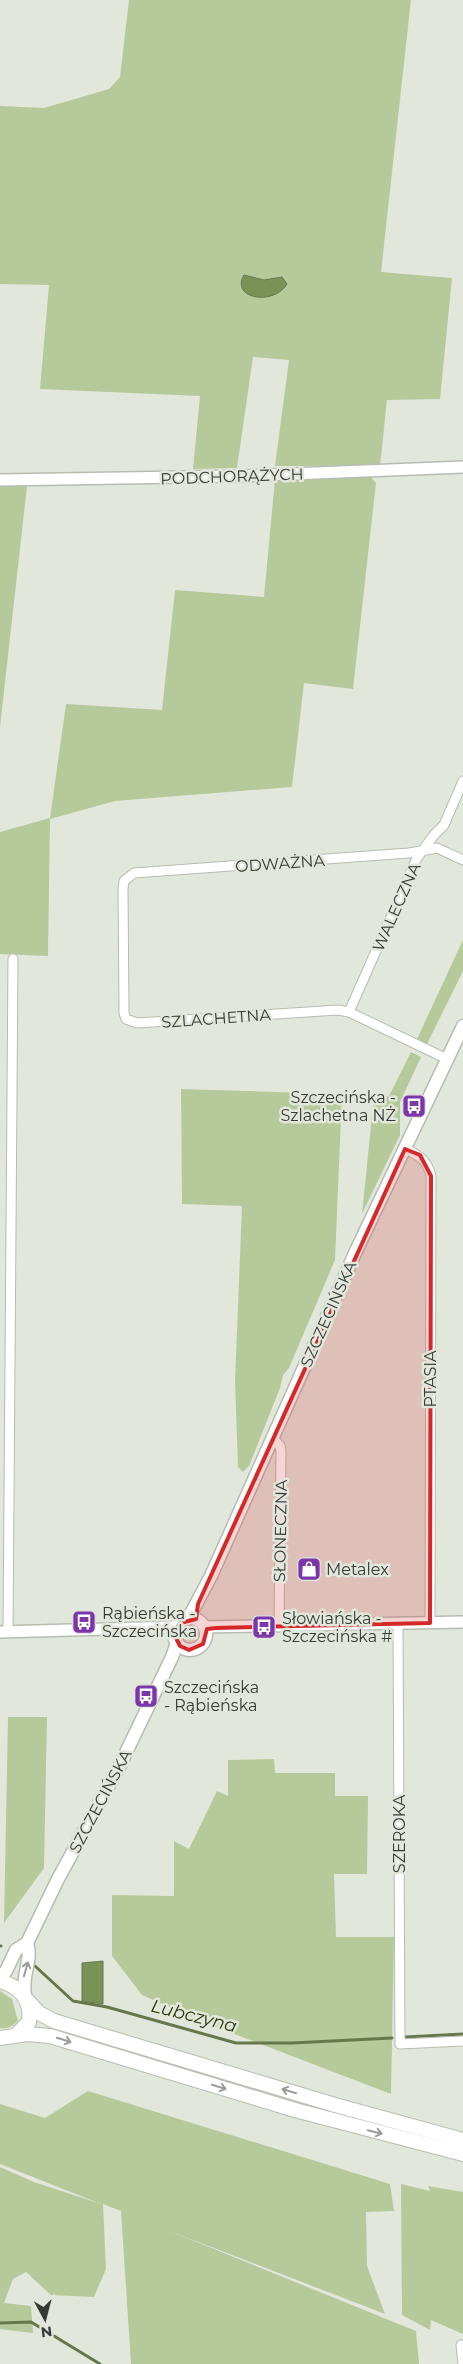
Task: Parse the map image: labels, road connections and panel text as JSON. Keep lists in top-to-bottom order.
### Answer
{
  "streets": {
    "main road": ["SZCZECIŃSKA"],
    "street": [
      "PODCHORĄŻYCH",
      "ODWAŻNA",
      "WALECZNA",
      "SZLACHETNA",
      "PTASIA",
      "SŁONECZNA",
      "SZEROKA"
    ]
  },
  "crossings": [
    ["ODWAŻNA", "WALECZNA"],
    ["ODWAŻNA", "SZLACHETNA"],
    ["WALECZNA", "SZLACHETNA"],
    ["SZLACHETNA", "SZCZECIŃSKA"],
    ["SZCZECIŃSKA", "PTASIA"],
    ["SZCZECIŃSKA", "SŁONECZNA"]
  ],
  "water": ["Lubczyna"],
  "places": {
    "bus stop": [
      "Szczecińska - Szlachetna NŻ",
      "Rąbieńska - Szczecińska",
      "Słowiańska - Szczecińska #",
      "Szczecińska - Rąbieńska"
    ],
    "shop": ["Metalex"]
  },
  "north": "bottom"
}
